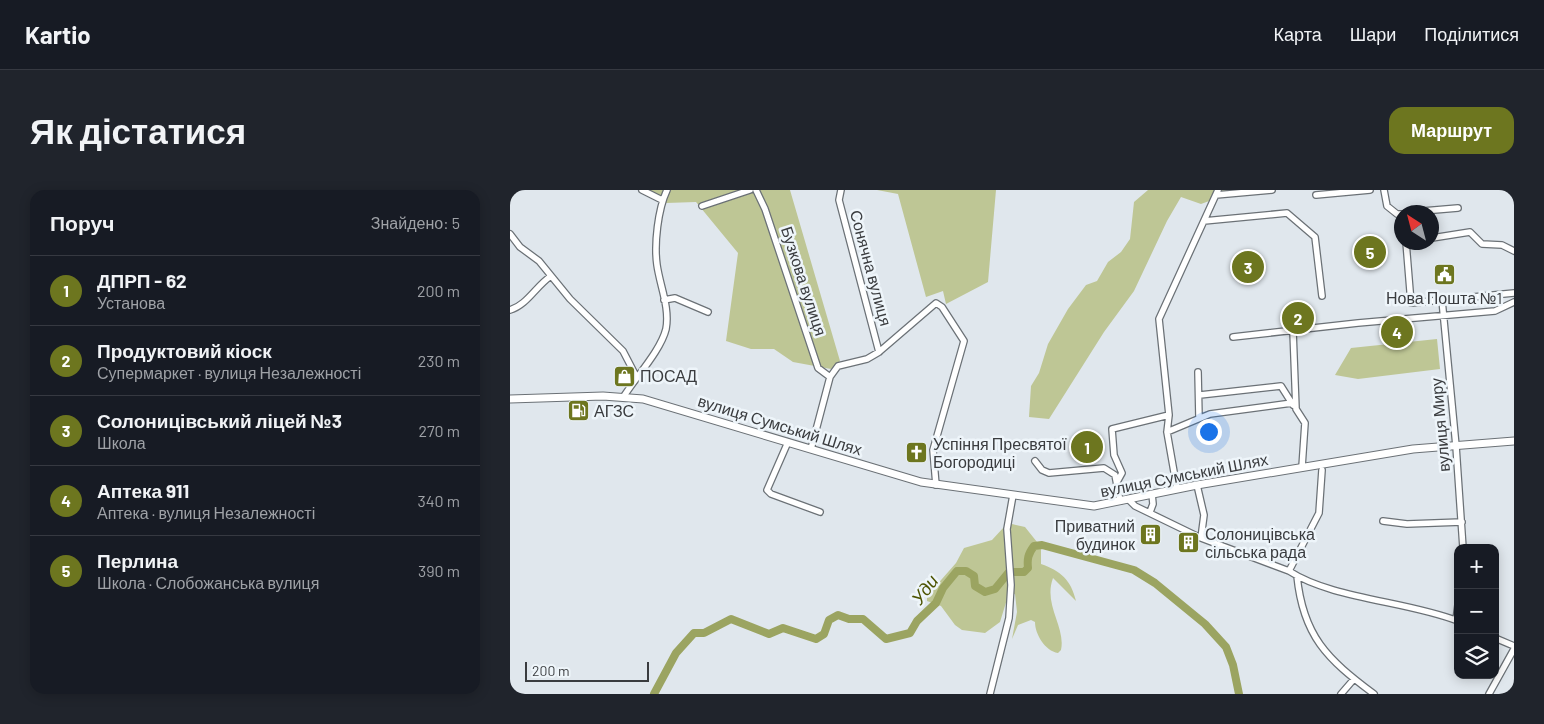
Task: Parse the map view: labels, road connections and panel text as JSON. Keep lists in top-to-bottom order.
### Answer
{
  "streets": {
    "main road": ["вулиця Сумський Шлях"],
    "street": ["Сонячна вулиця", "Бузкова вулиця", "вулиця Миру"]
  },
  "crossings": [
    ["вулиця Сумський Шлях", "вулиця Миру"]
  ],
  "water": ["Уди"],
  "places": {
    "public building": ["Нова Пошта №1"],
    "shop": ["ПОСАД"],
    "fuel station": ["АГЗС"],
    "church": ["Успіння Пресвятої Богородиці"],
    "building": ["Приватний будинок", "Солоницівська сільська рада"]
  },
  "scale_bar": "200 m",
  "north": "top left",
  "page": {
    "header": "Kartio",
    "nav": ["Карта", "Шари", "Поділитися"],
    "buttons": "Маршрут",
    "title": "Як дістатися",
    "heading": ["Поруч", "Знайдено: 5"],
    "pins": [
      "5",
      "3",
      "2",
      "4",
      "1"
    ],
    "list": [
      {
        "mark": "1",
        "name": "ДПРП - 62",
        "note": "Установа",
        "value": "200 m"
      },
      {
        "mark": "2",
        "name": "Продуктовий кіоск",
        "note": "Супермаркет · вулиця Незалежності",
        "value": "230 m"
      },
      {
        "mark": "3",
        "name": "Солоницівський ліцей №3",
        "note": "Школа",
        "value": "270 m"
      },
      {
        "mark": "4",
        "name": "Аптека 911",
        "note": "Аптека · вулиця Незалежності",
        "value": "340 m"
      },
      {
        "mark": "5",
        "name": "Перлина",
        "note": "Школа · Слобожанська вулиця",
        "value": "390 m"
      }
    ],
    "map_buttons": ["+", "−"],
    "scale": "200 m"
  }
}
